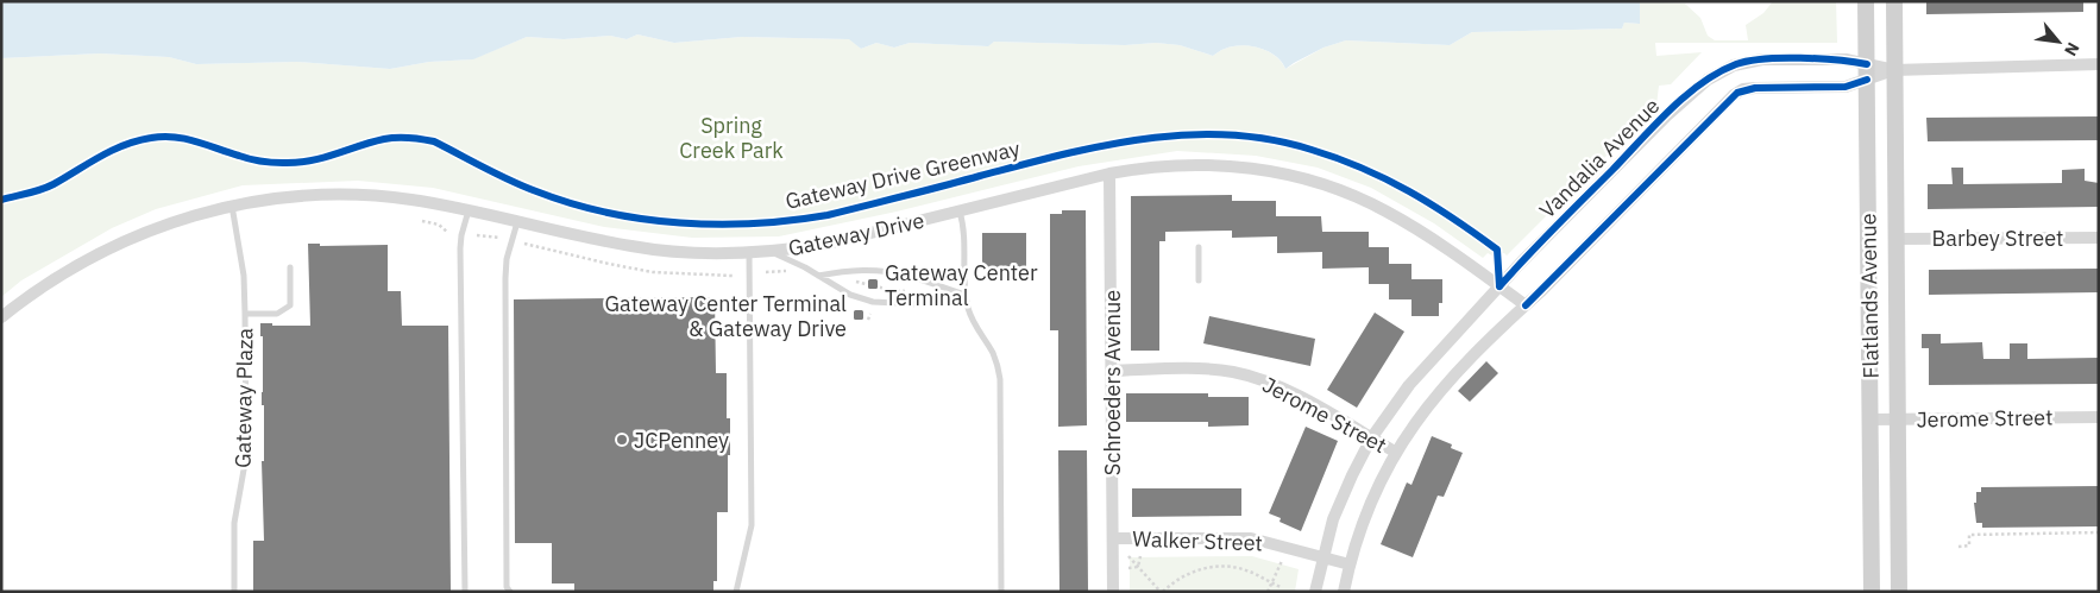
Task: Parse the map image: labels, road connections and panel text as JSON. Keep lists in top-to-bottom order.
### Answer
{
  "streets": {
    "main road": ["Flatlands Avenue"],
    "street": [
      "Vandalia Avenue",
      "Gateway Drive",
      "Barbey Street",
      "Schroeders Avenue",
      "Jerome Street",
      "Walker Street"
    ],
    "lane": ["Gateway Plaza"],
    "cycle path": ["Gateway Drive Greenway"]
  },
  "crossings": [
    ["Vandalia Avenue", "Gateway Drive"],
    ["Vandalia Avenue", "Flatlands Avenue"],
    ["Vandalia Avenue", "Jerome Street"],
    ["Vandalia Avenue", "Walker Street"],
    ["Gateway Drive", "Schroeders Avenue"],
    ["Gateway Drive", "Gateway Plaza"],
    ["Barbey Street", "Flatlands Avenue"],
    ["Flatlands Avenue", "Jerome Street"],
    ["Schroeders Avenue", "Jerome Street"],
    ["Schroeders Avenue", "Walker Street"]
  ],
  "parks": ["Spring Creek Park"],
  "places": {
    "transit": ["Gateway Center Terminal", "Gateway Center Terminal & Gateway Drive"],
    "other": ["JCPenney"]
  },
  "north": "bottom right"
}
